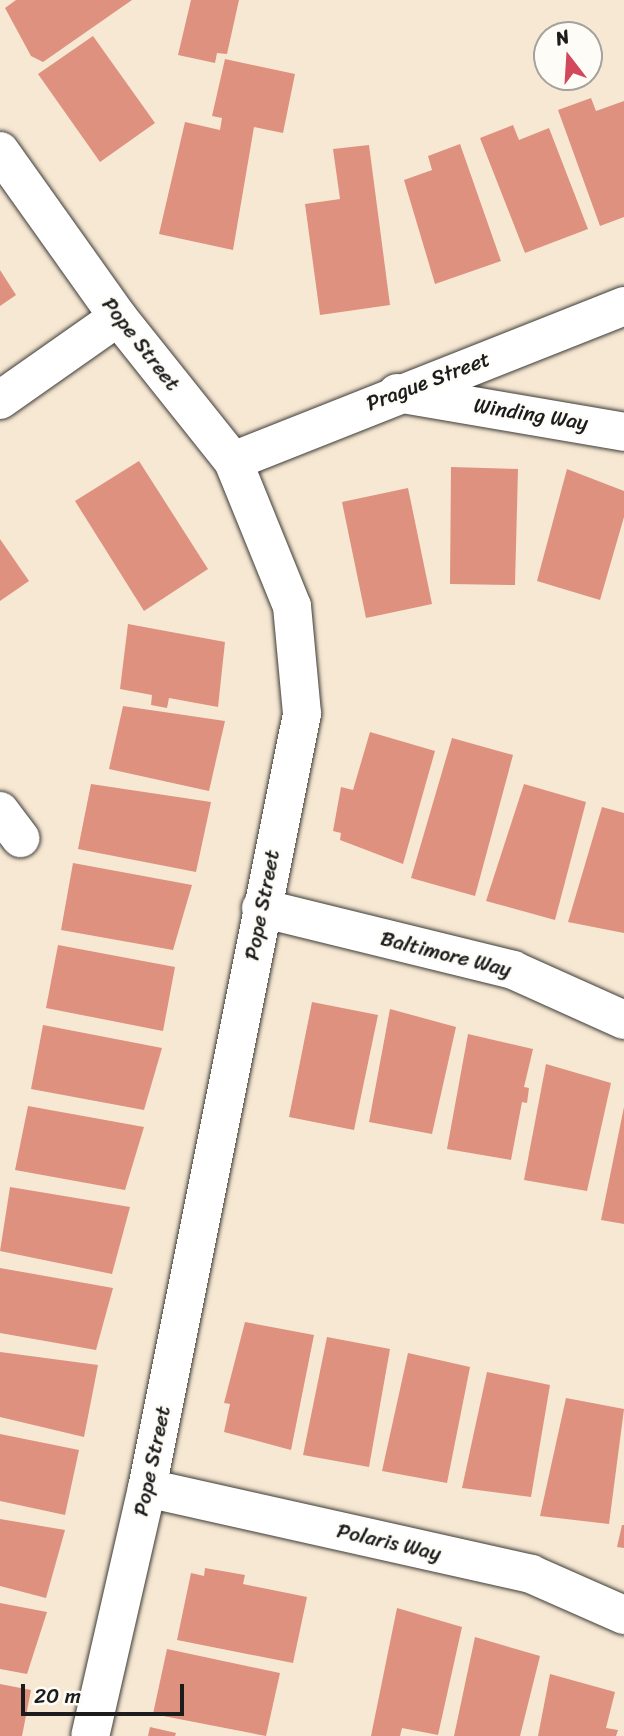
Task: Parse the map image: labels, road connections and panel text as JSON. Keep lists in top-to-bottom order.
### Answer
{
  "streets": {
    "street": [
      "Pope Street",
      "Prague Street",
      "Winding Way",
      "Baltimore Way",
      "Polaris Way"
    ]
  },
  "crossings": [
    ["Pope Street", "Prague Street"],
    ["Pope Street", "Baltimore Way"],
    ["Pope Street", "Polaris Way"],
    ["Prague Street", "Winding Way"]
  ],
  "scale_bar": "20 m",
  "north": "top"
}
